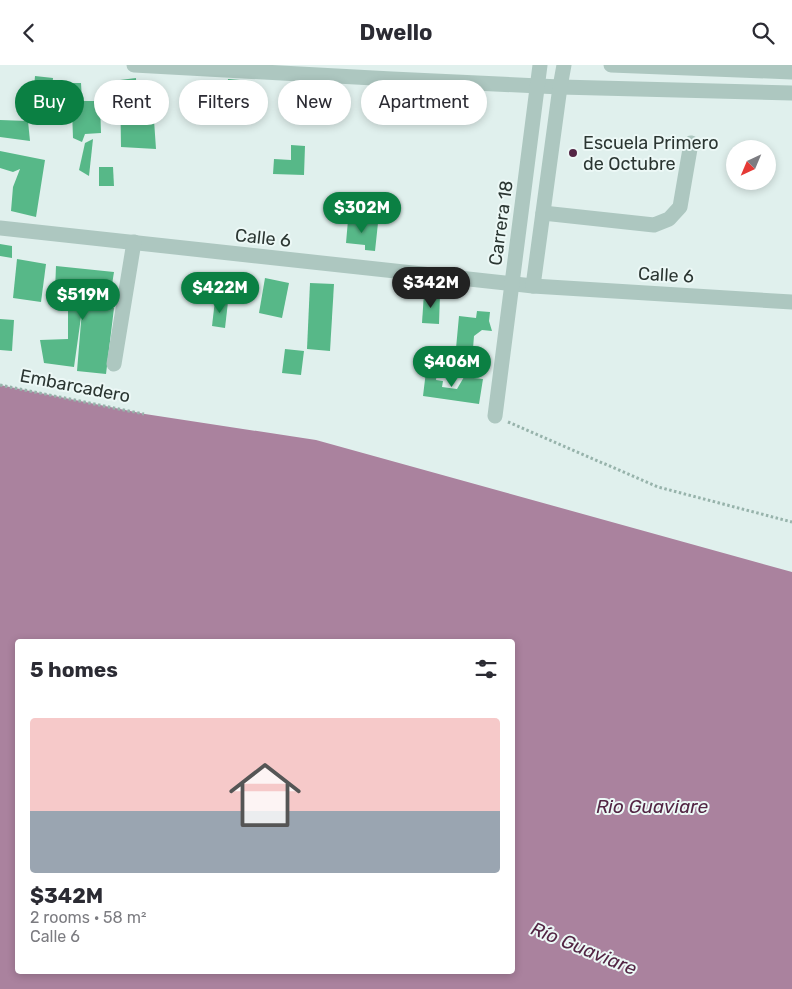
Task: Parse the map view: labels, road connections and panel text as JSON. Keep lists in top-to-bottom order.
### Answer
{
  "streets": {
    "street": ["Carrera 18", "Calle 6"],
    "path": ["Embarcadero"]
  },
  "crossings": [
    ["Carrera 18", "Calle 6"]
  ],
  "water": ["Rio Guaviare", "Río Guaviare"],
  "places": ["Escuela Primero de Octubre"],
  "north": "bottom left",
  "page": {
    "header": "Dwello",
    "chip": [
      "Buy",
      "Rent",
      "Filters",
      "New",
      "Apartment"
    ],
    "price": [
      "$302M",
      "$342M",
      "$422M",
      "$519M",
      "$406M"
    ],
    "heading": "5 homes",
    "list": [
      {
        "name": "$342M",
        "note": "2 rooms · 58 m² · Calle 6"
      }
    ]
  }
}
